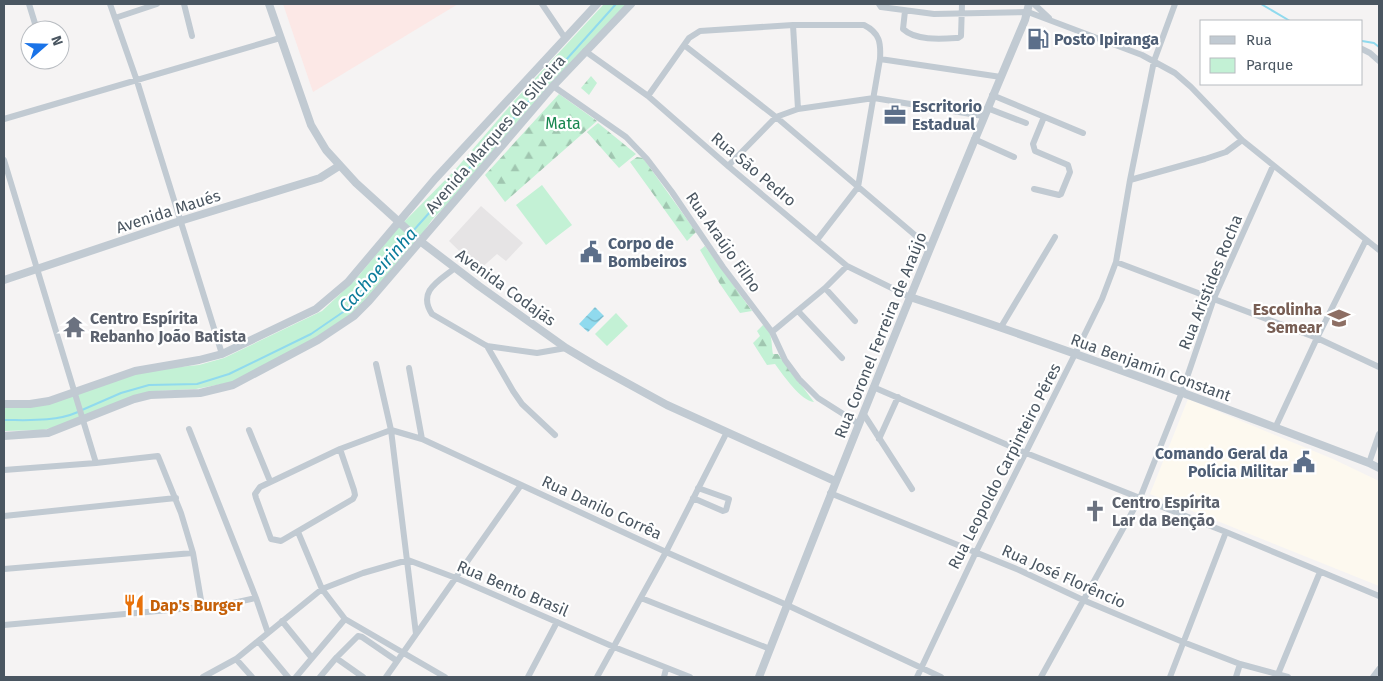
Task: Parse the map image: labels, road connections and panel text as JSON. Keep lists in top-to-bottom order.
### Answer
{
  "streets": {
    "street": [
      "Avenida Marques da Silveira",
      "Rua São Pedro",
      "Avenida Maués",
      "Rua Araújo Filho",
      "Rua Aristides Rocha",
      "Avenida Codajás",
      "Rua Coronel Ferreira de Araújo",
      "Rua Benjamín Constant",
      "Rua Leopoldo Carpinteiro Péres",
      "Rua Danilo Corrêa",
      "Rua José Florêncio",
      "Rua Bento Brasil"
    ]
  },
  "crossings": [
    ["Avenida Marques da Silveira", "Rua São Pedro"],
    ["Avenida Marques da Silveira", "Rua Araújo Filho"],
    ["Avenida Marques da Silveira", "Avenida Codajás"],
    ["Rua São Pedro", "Rua Coronel Ferreira de Araújo"],
    ["Rua São Pedro", "Rua Benjamín Constant"],
    ["Avenida Maués", "Avenida Codajás"],
    ["Rua Araújo Filho", "Rua Coronel Ferreira de Araújo"],
    ["Rua Aristides Rocha", "Rua Benjamín Constant"],
    ["Rua Aristides Rocha", "Rua José Florêncio"],
    ["Avenida Codajás", "Rua Coronel Ferreira de Araújo"],
    ["Rua Coronel Ferreira de Araújo", "Rua Benjamín Constant"],
    ["Rua Coronel Ferreira de Araújo", "Rua Danilo Corrêa"],
    ["Rua Coronel Ferreira de Araújo", "Rua José Florêncio"],
    ["Rua Benjamín Constant", "Rua Leopoldo Carpinteiro Péres"],
    ["Rua Leopoldo Carpinteiro Péres", "Rua Danilo Corrêa"],
    ["Rua Leopoldo Carpinteiro Péres", "Rua José Florêncio"]
  ],
  "water": ["Cachoeirinha"],
  "parks": ["Mata"],
  "places": {
    "fuel station": ["Posto Ipiranga"],
    "office": ["Escritorio Estadual"],
    "public building": ["Corpo de Bombeiros", "Comando Geral da Polícia Militar"],
    "school or university": ["Escolinha Semear"],
    "temple": ["Centro Espírita Rebanho João Batista"],
    "church": ["Centro Espírita Lar da Benção"],
    "restaurant": ["Dap's Burger"]
  },
  "legend": ["Rua", "Parque"],
  "north": "right"
}
